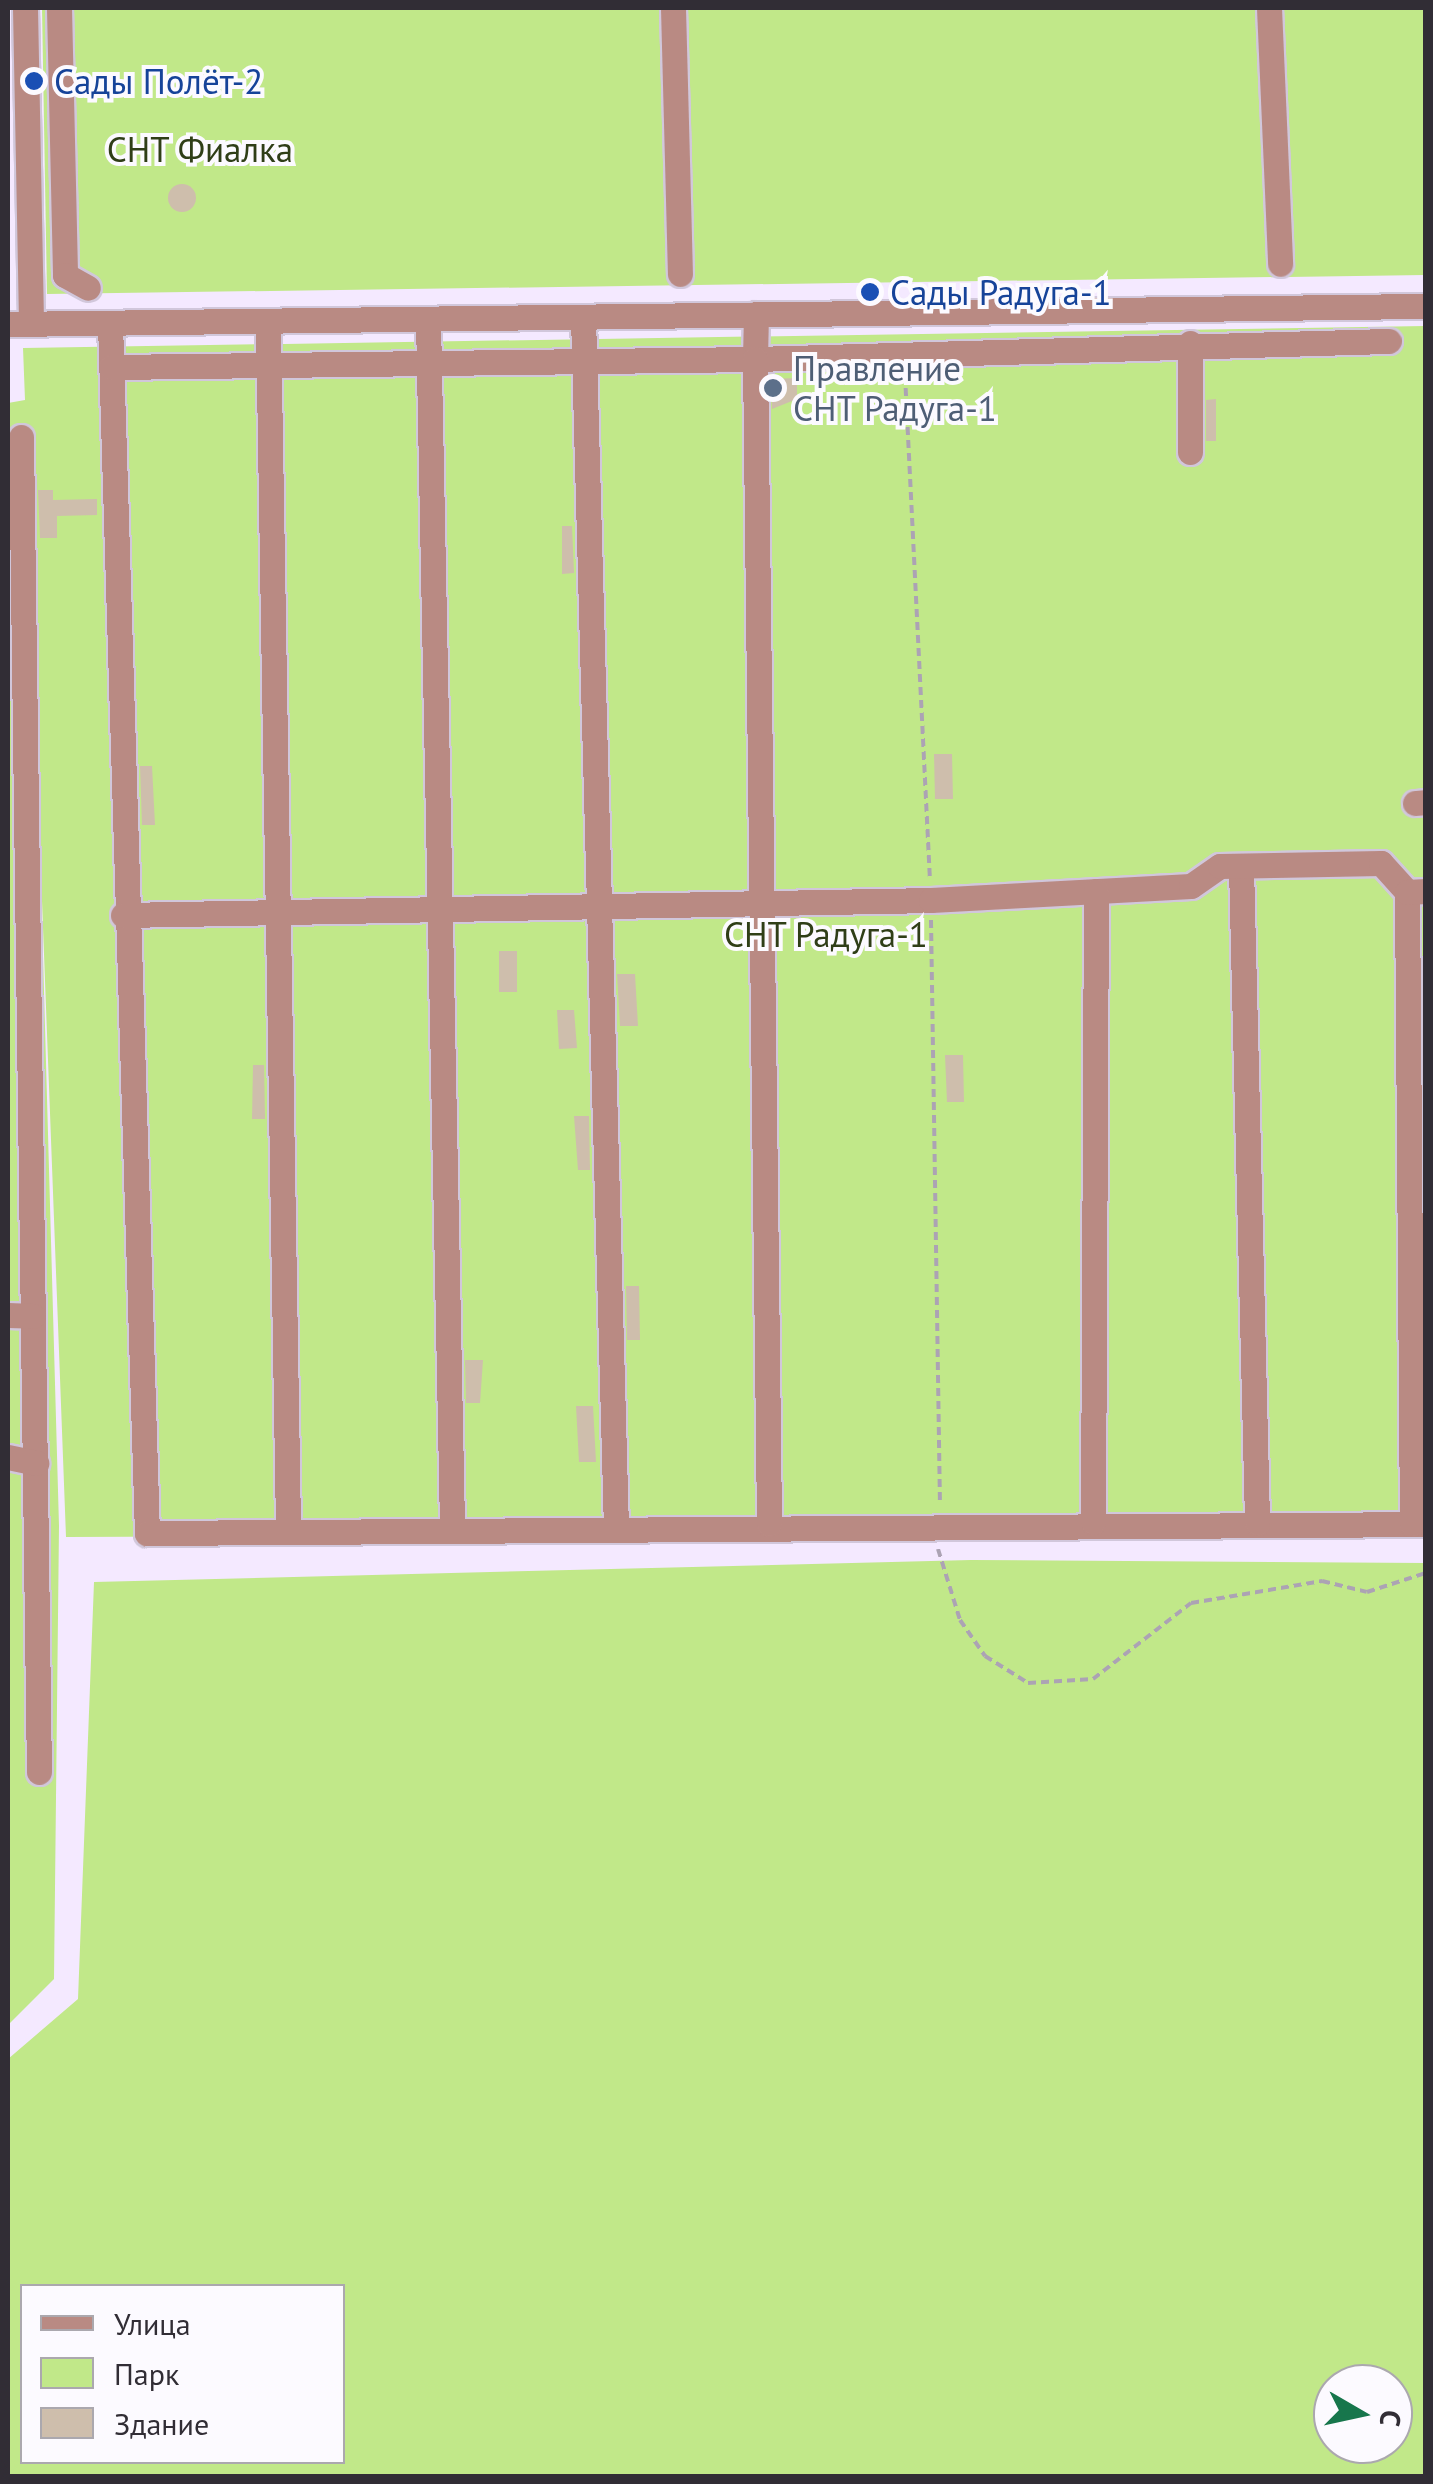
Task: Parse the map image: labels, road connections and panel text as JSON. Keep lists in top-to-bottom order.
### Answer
{
  "parks": ["СНТ Фиалка", "СНТ Радуга-1"],
  "places": ["Сады Полёт-2", "Сады Радуга-1", "Правление СНТ Радуга-1"],
  "legend": ["Улица", "Парк", "Здание"],
  "north": "right"
}
